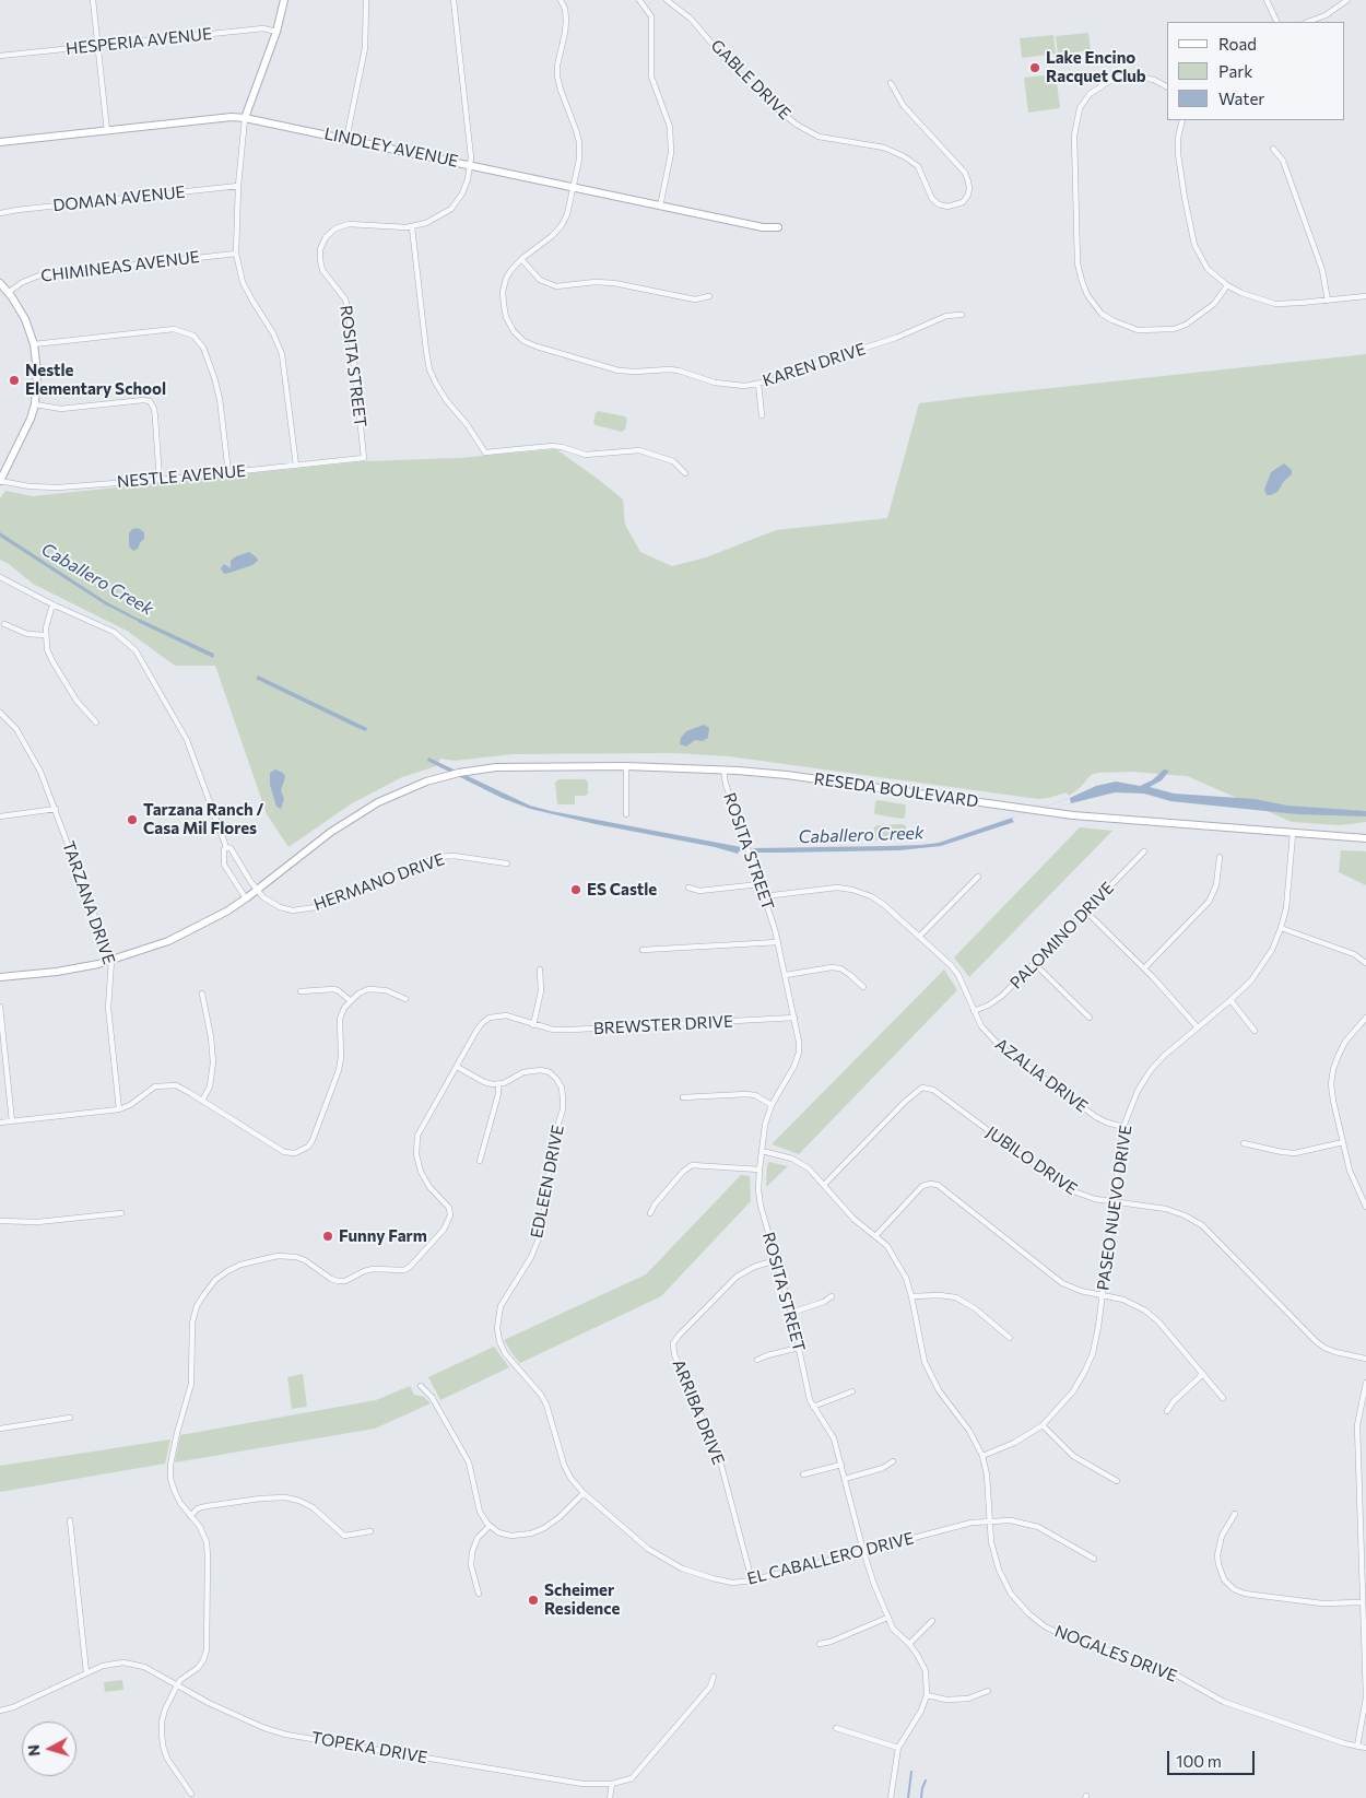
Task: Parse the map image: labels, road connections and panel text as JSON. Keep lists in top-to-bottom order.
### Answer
{
  "streets": {
    "main road": ["LINDLEY AVENUE", "RESEDA BOULEVARD"],
    "street": [
      "HESPERIA AVENUE",
      "GABLE DRIVE",
      "DOMAN AVENUE",
      "CHIMINEAS AVENUE",
      "KAREN DRIVE",
      "ROSITA STREET",
      "NESTLE AVENUE",
      "HERMANO DRIVE",
      "TARZANA DRIVE",
      "PALOMINO DRIVE",
      "BREWSTER DRIVE",
      "AZALIA DRIVE",
      "JUBILO DRIVE",
      "EDLEEN DRIVE",
      "PASEO NUEVO DRIVE",
      "ARRIBA DRIVE",
      "EL CABALLERO DRIVE",
      "NOGALES DRIVE",
      "TOPEKA DRIVE"
    ]
  },
  "crossings": [
    ["LINDLEY AVENUE", "KAREN DRIVE"],
    ["LINDLEY AVENUE", "ROSITA STREET"],
    ["ROSITA STREET", "NESTLE AVENUE"],
    ["ROSITA STREET", "RESEDA BOULEVARD"],
    ["ROSITA STREET", "BREWSTER DRIVE"],
    ["ROSITA STREET", "AZALIA DRIVE"],
    ["ROSITA STREET", "ARRIBA DRIVE"],
    ["ROSITA STREET", "EL CABALLERO DRIVE"],
    ["ROSITA STREET", "NOGALES DRIVE"],
    ["RESEDA BOULEVARD", "HERMANO DRIVE"],
    ["RESEDA BOULEVARD", "TARZANA DRIVE"],
    ["RESEDA BOULEVARD", "PASEO NUEVO DRIVE"],
    ["PALOMINO DRIVE", "AZALIA DRIVE"],
    ["BREWSTER DRIVE", "TOPEKA DRIVE"],
    ["AZALIA DRIVE", "PASEO NUEVO DRIVE"],
    ["JUBILO DRIVE", "PASEO NUEVO DRIVE"],
    ["JUBILO DRIVE", "NOGALES DRIVE"],
    ["EDLEEN DRIVE", "EL CABALLERO DRIVE"],
    ["PASEO NUEVO DRIVE", "NOGALES DRIVE"],
    ["ARRIBA DRIVE", "EL CABALLERO DRIVE"],
    ["EL CABALLERO DRIVE", "NOGALES DRIVE"]
  ],
  "water": ["Caballero Creek"],
  "places": [
    "Lake Encino Racquet Club",
    "Nestle Elementary School",
    "Tarzana Ranch / Casa Mil Flores",
    "ES Castle",
    "Funny Farm",
    "Scheimer Residence"
  ],
  "legend": ["Road", "Park", "Water"],
  "scale_bar": "100 m",
  "north": "left"
}
